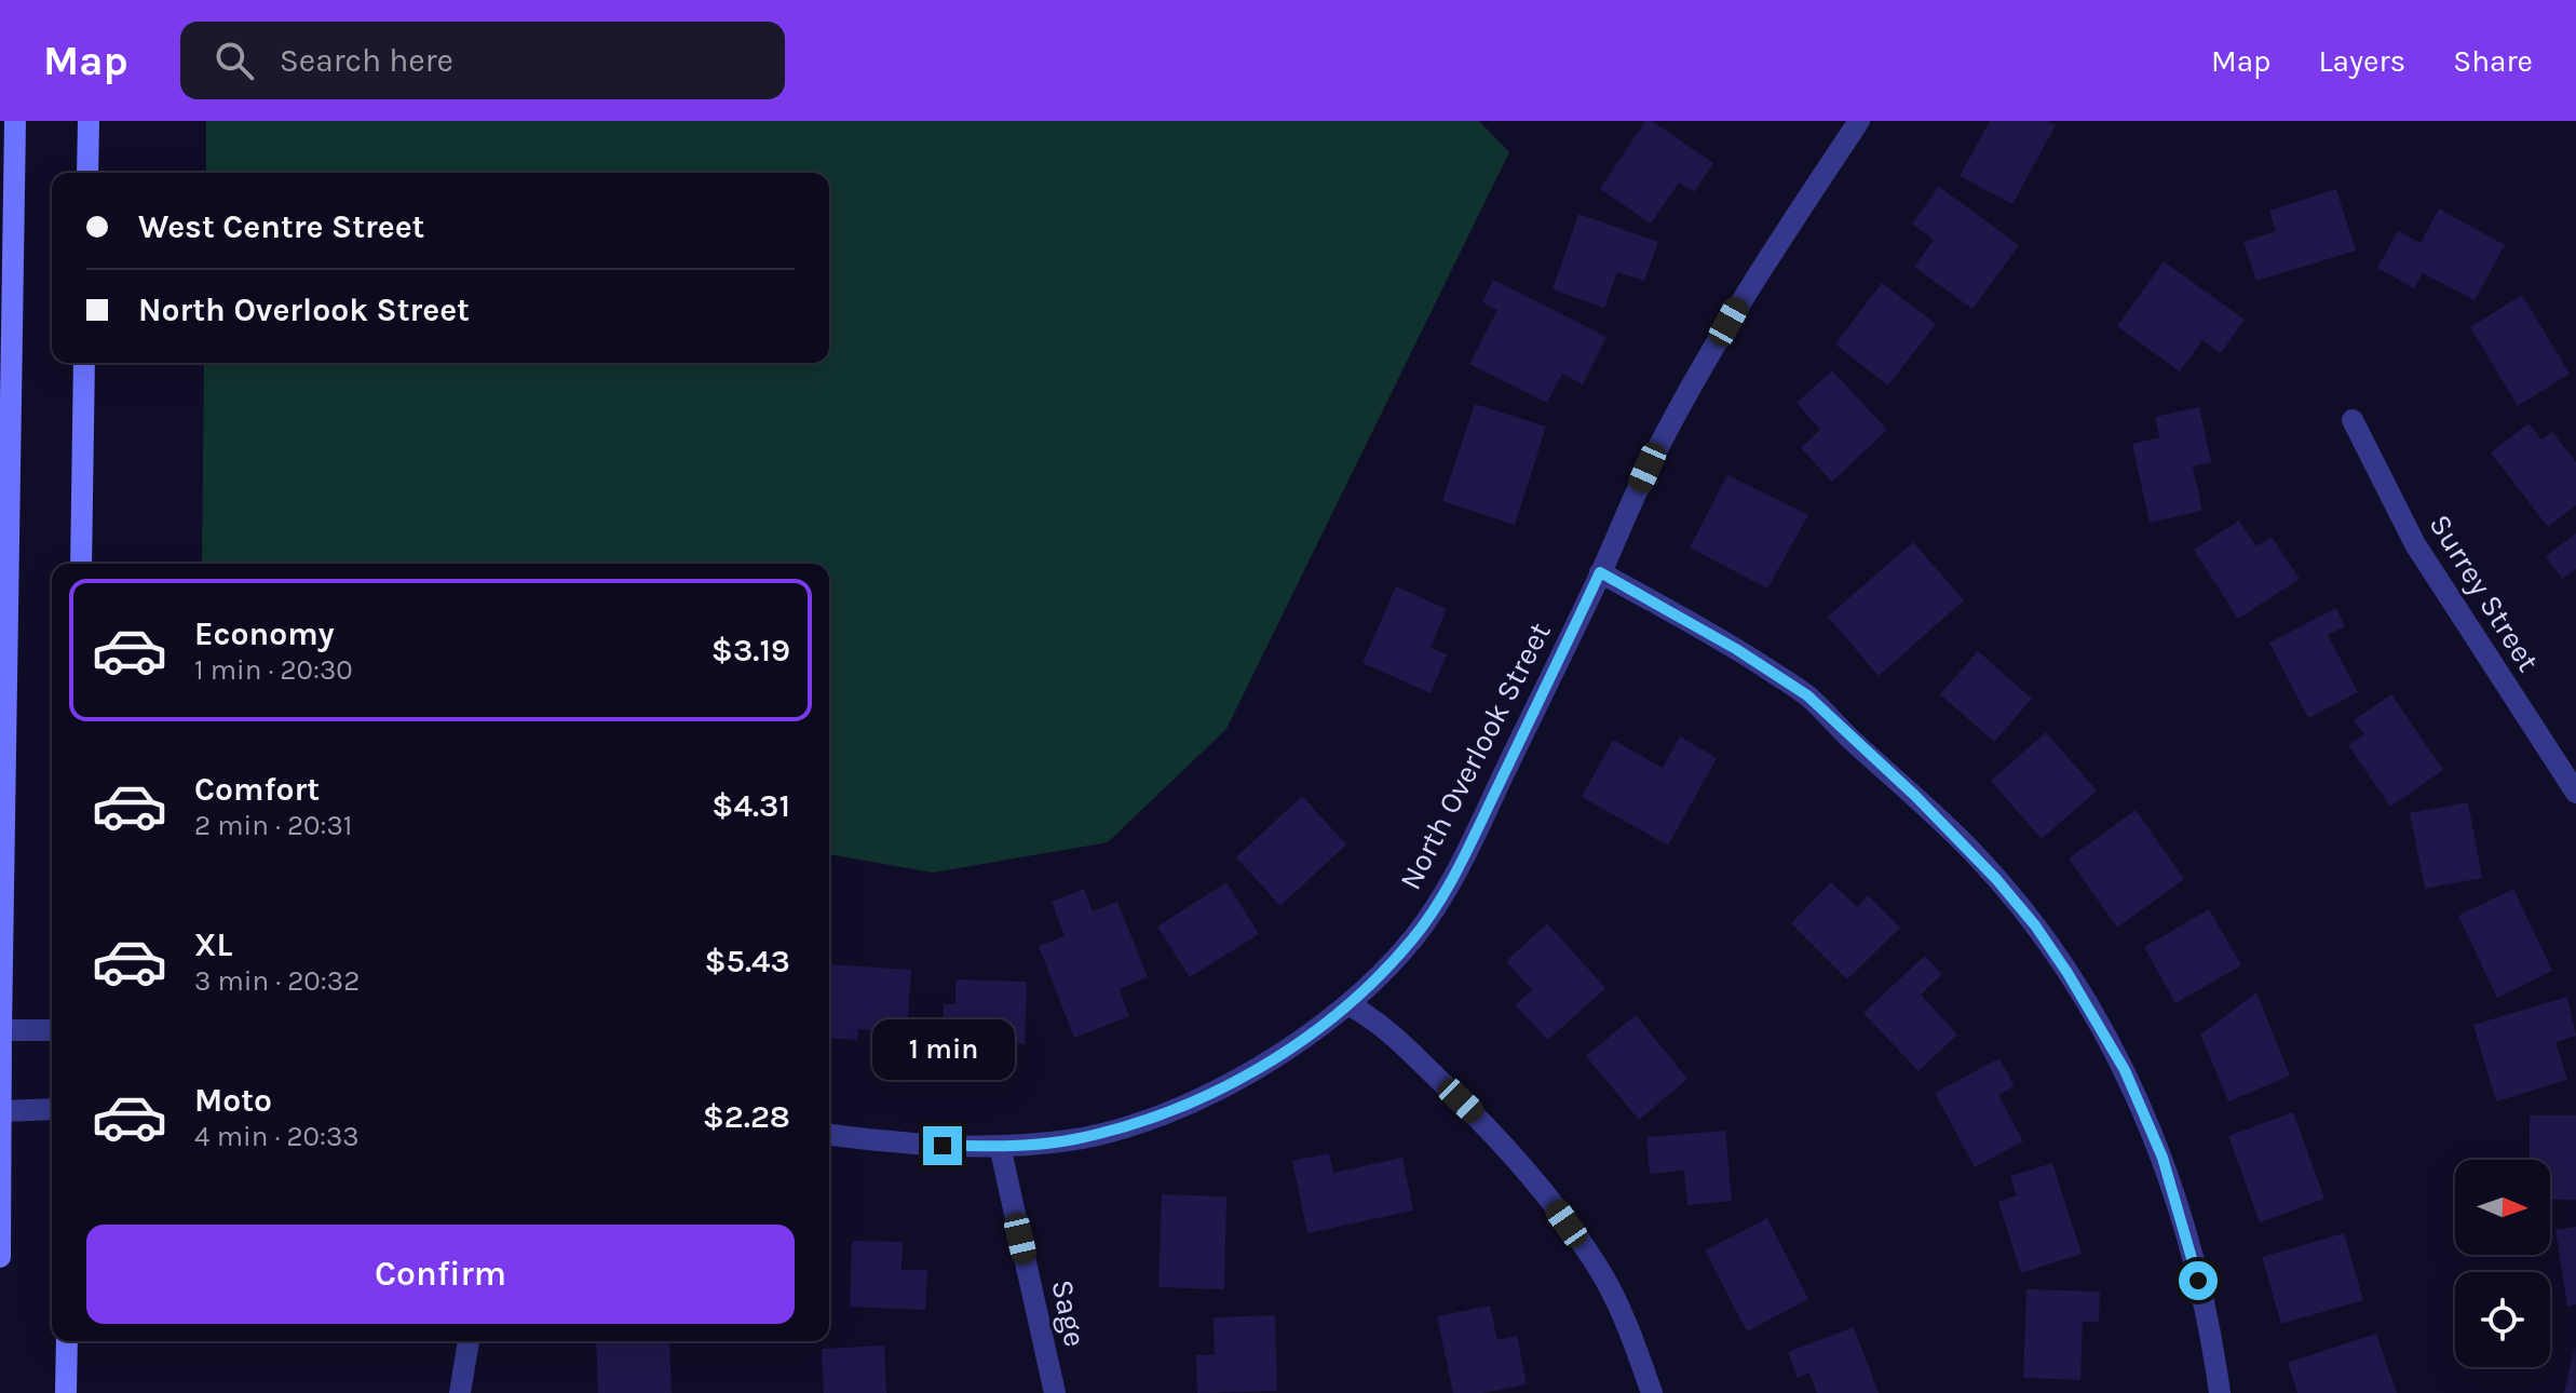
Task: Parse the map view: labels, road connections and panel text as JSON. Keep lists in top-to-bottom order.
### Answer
{
  "streets": {
    "street": ["Surrey Street", "North Overlook Street", "Sage"]
  },
  "crossings": [
    ["North Overlook Street", "Sage"]
  ],
  "north": "right",
  "page": {
    "header": "Map",
    "search": "Search here",
    "nav": ["Map", "Layers", "Share"],
    "banner": ["West Centre Street", "North Overlook Street"],
    "list": [
      {
        "name": "Economy",
        "note": "1 min · 20:30",
        "value": "$3.19"
      },
      {
        "name": "Comfort",
        "note": "2 min · 20:31",
        "value": "$4.31"
      },
      {
        "name": "XL",
        "note": "3 min · 20:32",
        "value": "$5.43"
      },
      {
        "name": "Moto",
        "note": "4 min · 20:33",
        "value": "$2.28"
      }
    ],
    "bubble": "1 min",
    "buttons": "Confirm"
  }
}
